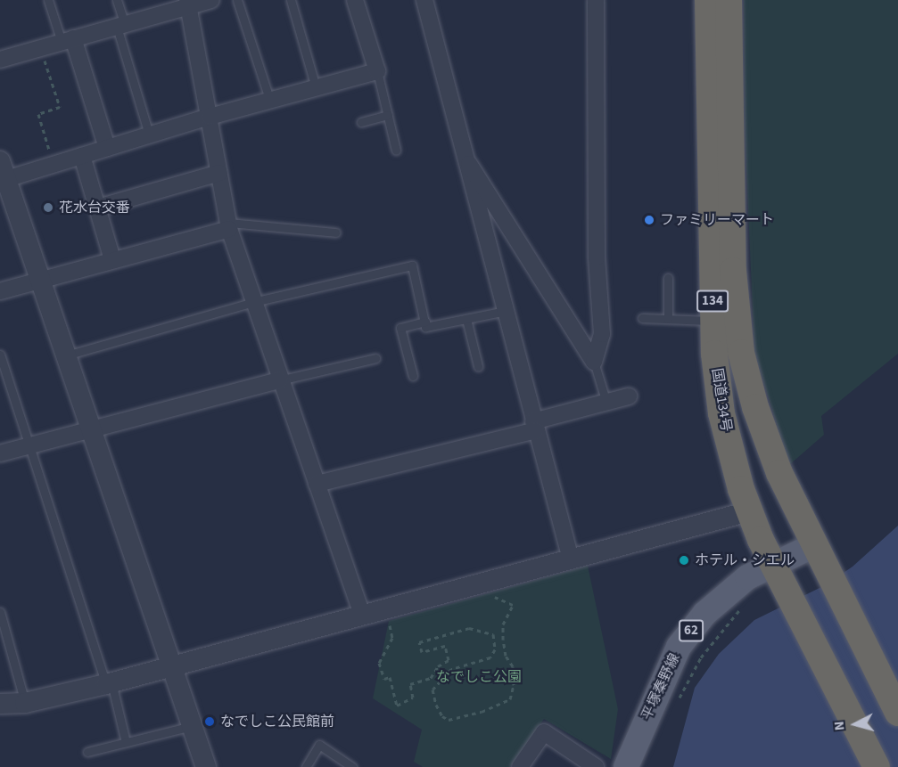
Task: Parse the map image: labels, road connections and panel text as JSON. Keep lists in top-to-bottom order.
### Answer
{
  "streets": {
    "highway": ["134", "国道134号"],
    "main road": ["62", "平塚秦野線"]
  },
  "crossings": [
    ["国道134号", "平塚秦野線"]
  ],
  "parks": ["なでしこ公園"],
  "places": [
    "花水台交番",
    "ファミリーマート",
    "ホテル・シエル",
    "なでしこ公民館前"
  ],
  "north": "left"
}
